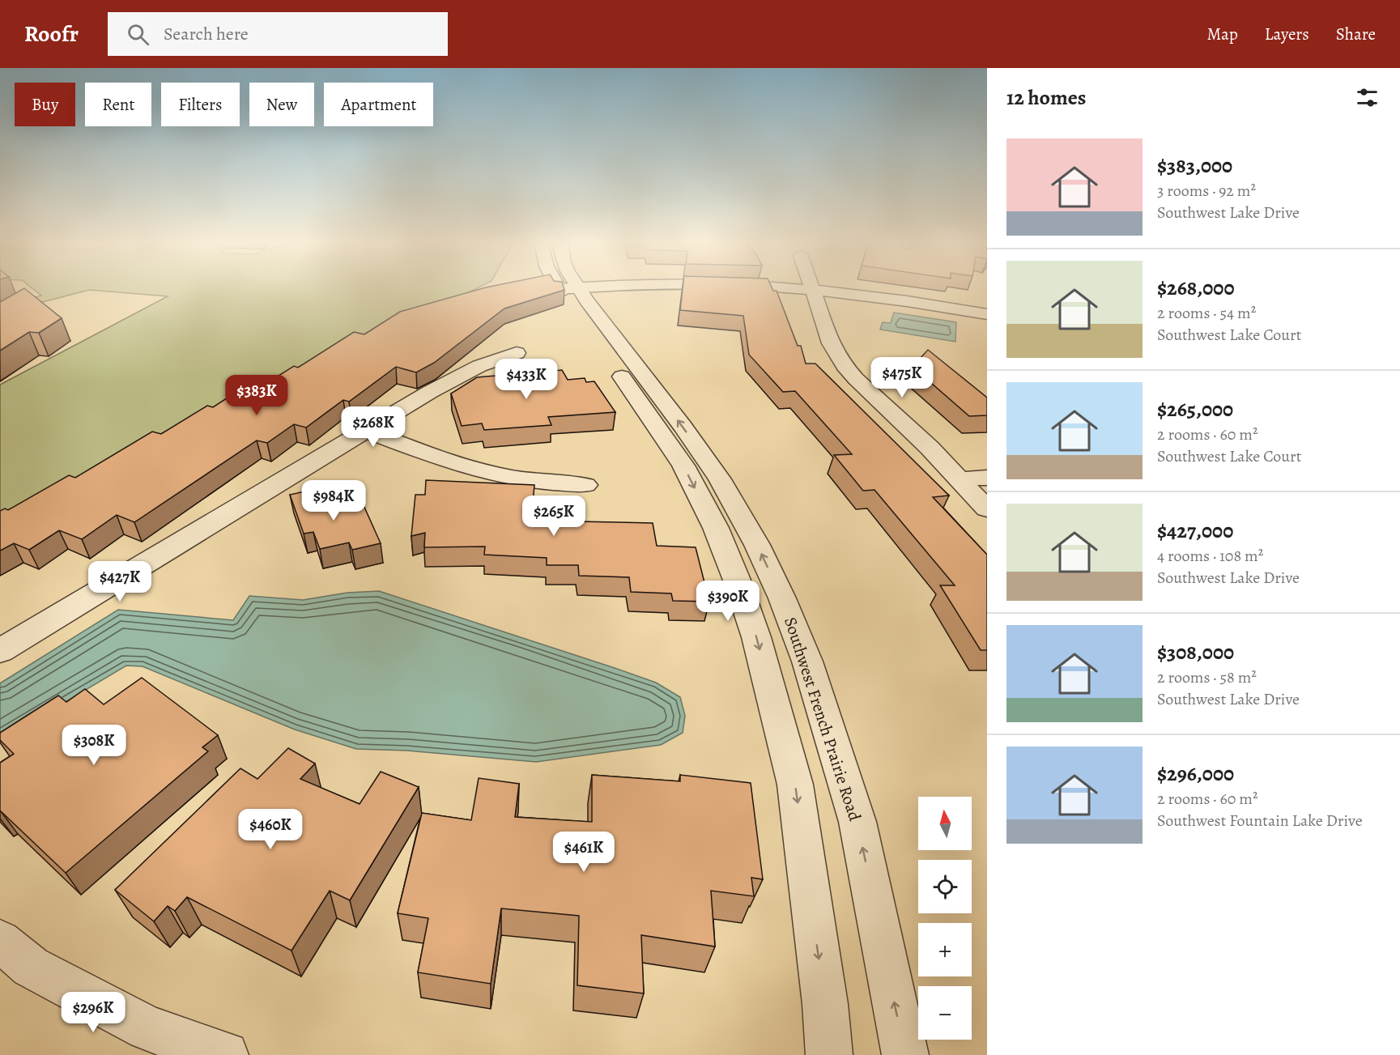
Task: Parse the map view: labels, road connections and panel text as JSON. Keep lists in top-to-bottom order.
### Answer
{
  "streets": {
    "street": ["Southwest French Prairie Road"]
  },
  "north": "top",
  "page": {
    "header": "Roofr",
    "search": "Search here",
    "nav": ["Map", "Layers", "Share"],
    "heading": "12 homes",
    "chip": [
      "Buy",
      "Rent",
      "Filters",
      "New",
      "Apartment"
    ],
    "list": [
      {
        "name": "$383,000",
        "note": "3 rooms · 92 m² · Southwest Lake Drive"
      },
      {
        "name": "$268,000",
        "note": "2 rooms · 54 m² · Southwest Lake Court"
      },
      {
        "name": "$265,000",
        "note": "2 rooms · 60 m² · Southwest Lake Court"
      },
      {
        "name": "$427,000",
        "note": "4 rooms · 108 m² · Southwest Lake Drive"
      },
      {
        "name": "$308,000",
        "note": "2 rooms · 58 m² · Southwest Lake Drive"
      },
      {
        "name": "$296,000",
        "note": "2 rooms · 60 m² · Southwest Fountain Lake Drive"
      }
    ],
    "price": [
      "$475K",
      "$433K",
      "$383K",
      "$268K",
      "$984K",
      "$265K",
      "$427K",
      "$390K",
      "$308K",
      "$460K",
      "$461K",
      "$296K"
    ],
    "map_buttons": ["+", "−"]
  }
}
